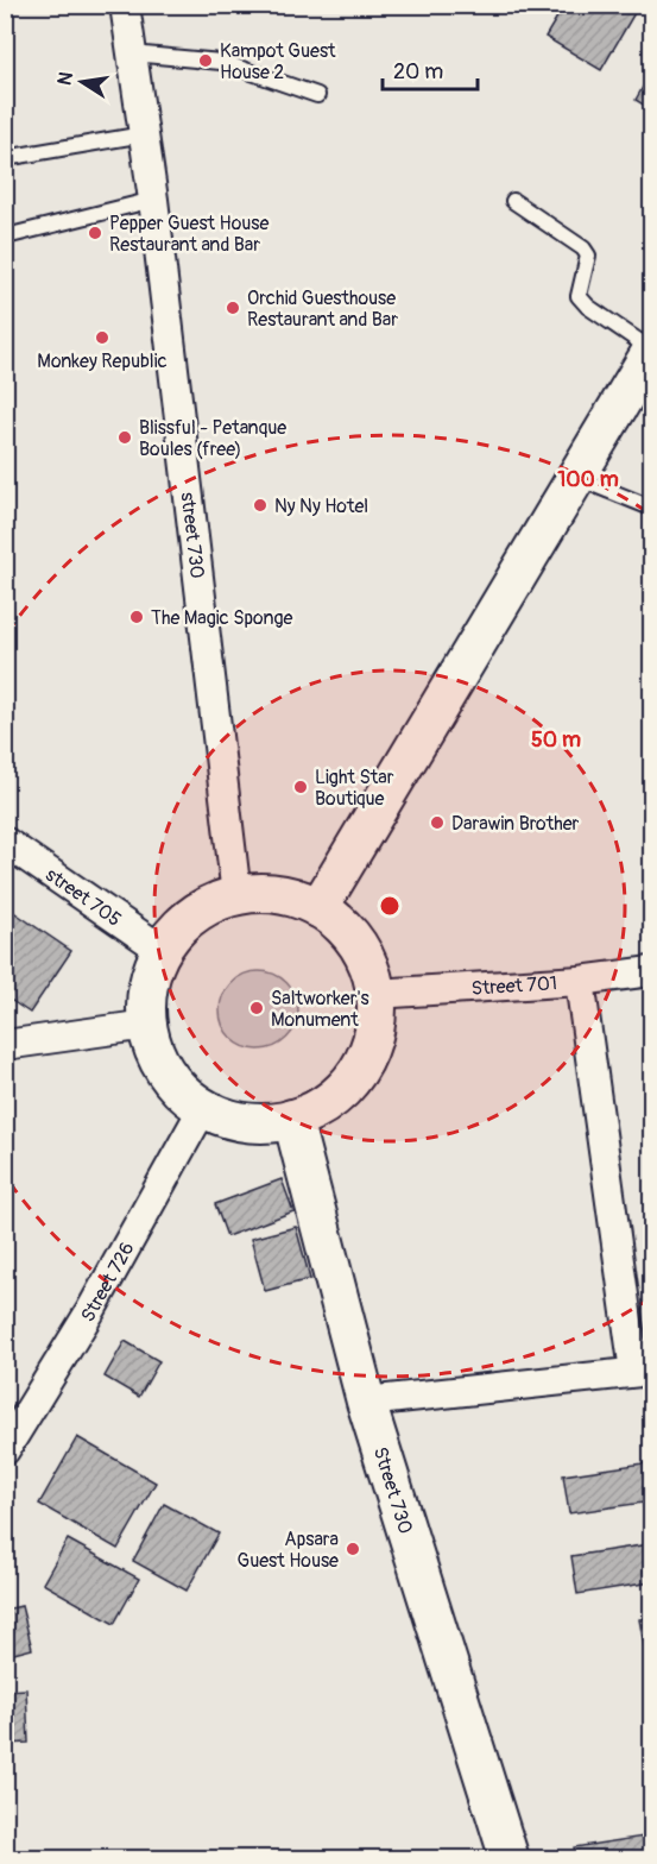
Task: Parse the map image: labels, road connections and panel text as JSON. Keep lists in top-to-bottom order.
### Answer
{
  "streets": {
    "street": [
      "street 730",
      "street 705",
      "Street 701",
      "Street 726",
      "Street 730"
    ]
  },
  "crossings": [
    ["street 730", "street 705"],
    ["street 730", "Street 701"],
    ["street 730", "Street 726"],
    ["street 730", "Street 730"],
    ["street 705", "Street 701"],
    ["street 705", "Street 726"],
    ["street 705", "Street 730"],
    ["Street 701", "Street 726"],
    ["Street 701", "Street 730"],
    ["Street 726", "Street 730"]
  ],
  "places": [
    "Kampot Guest House 2",
    "Pepper Guest House Restaurant and Bar",
    "Orchid Guesthouse Restaurant and Bar",
    "Monkey Republic",
    "Blissful - Petanque Boules (free)",
    "Ny Ny Hotel",
    "The Magic Sponge",
    "Light Star Boutique",
    "Darawin Brother",
    "Saltworker's Monument",
    "Apsara Guest House"
  ],
  "scale_bar": "20 m",
  "north": "left",
  "rings": ["100 m", "50 m"]
}
